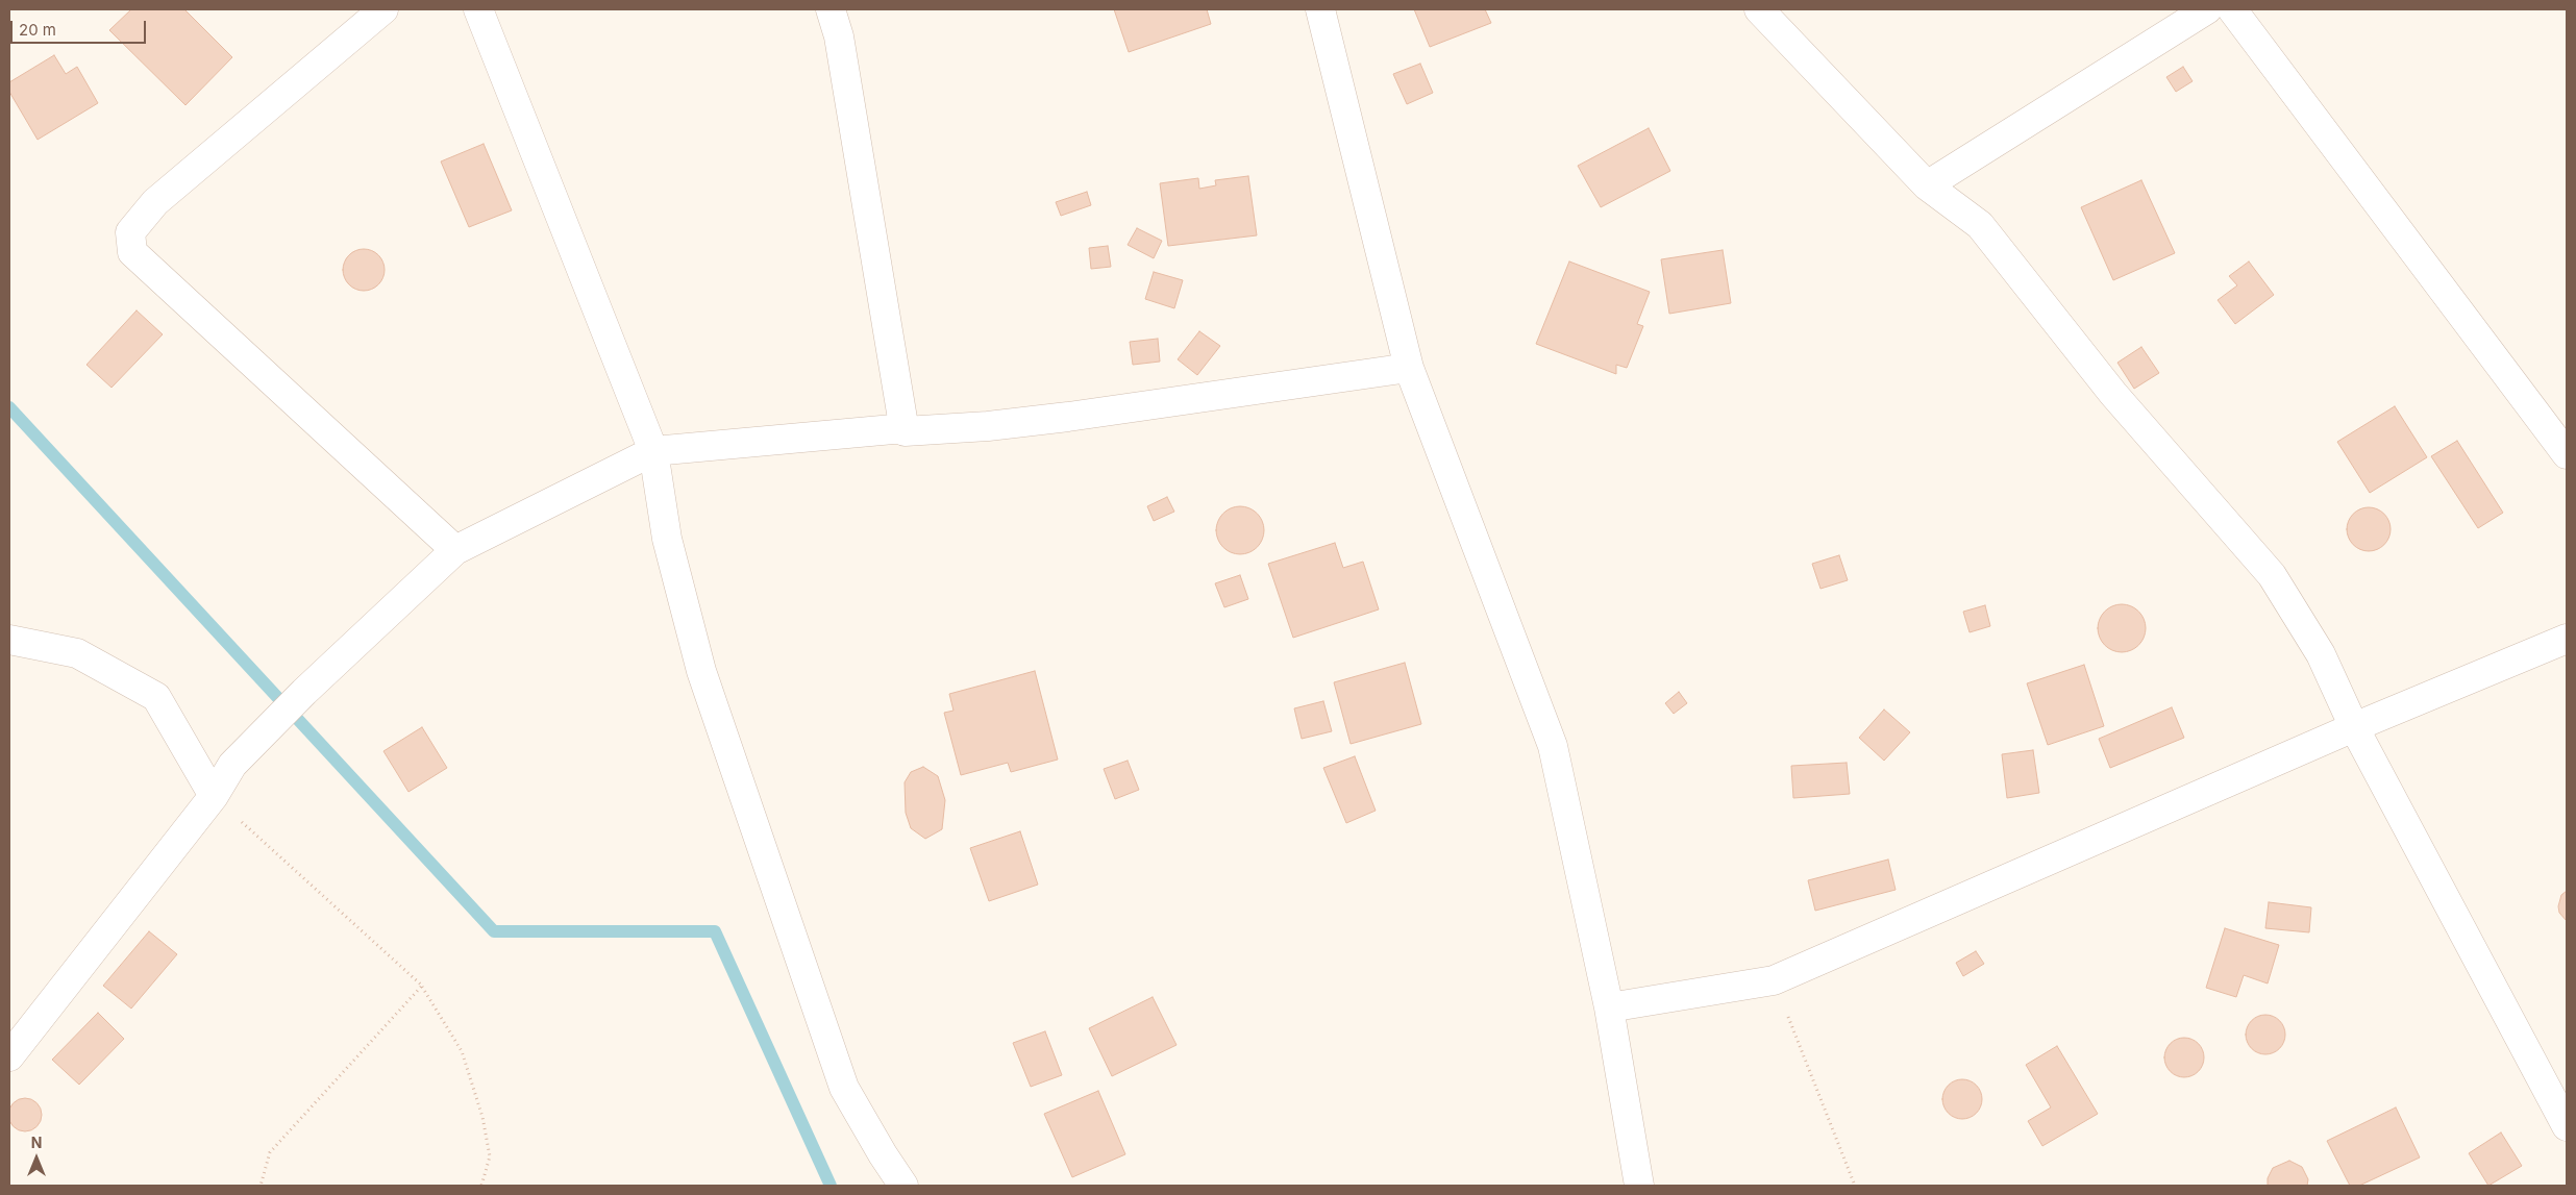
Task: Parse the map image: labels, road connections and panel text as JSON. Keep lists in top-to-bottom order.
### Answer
{
  "scale_bar": "20 m",
  "north": "top"
}
